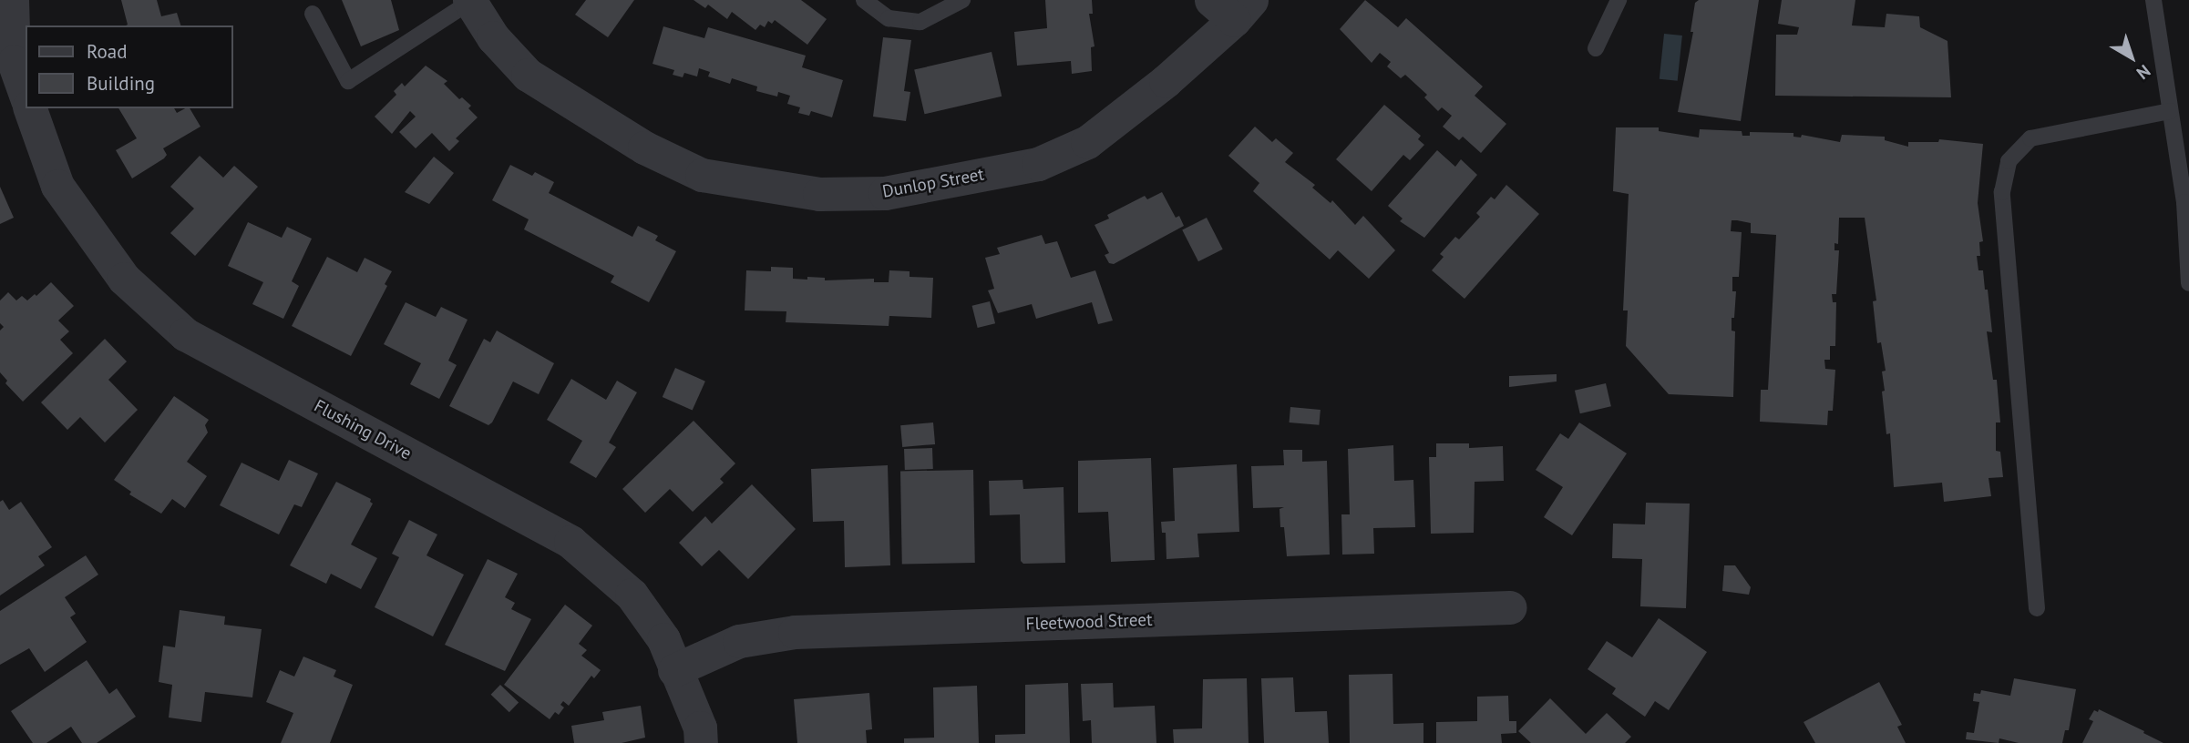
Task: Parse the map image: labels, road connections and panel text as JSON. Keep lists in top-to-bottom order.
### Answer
{
  "streets": {
    "street": ["Dunlop Street", "Flushing Drive", "Fleetwood Street"]
  },
  "crossings": [
    ["Flushing Drive", "Fleetwood Street"]
  ],
  "legend": ["Road", "Building"],
  "north": "bottom right"
}
